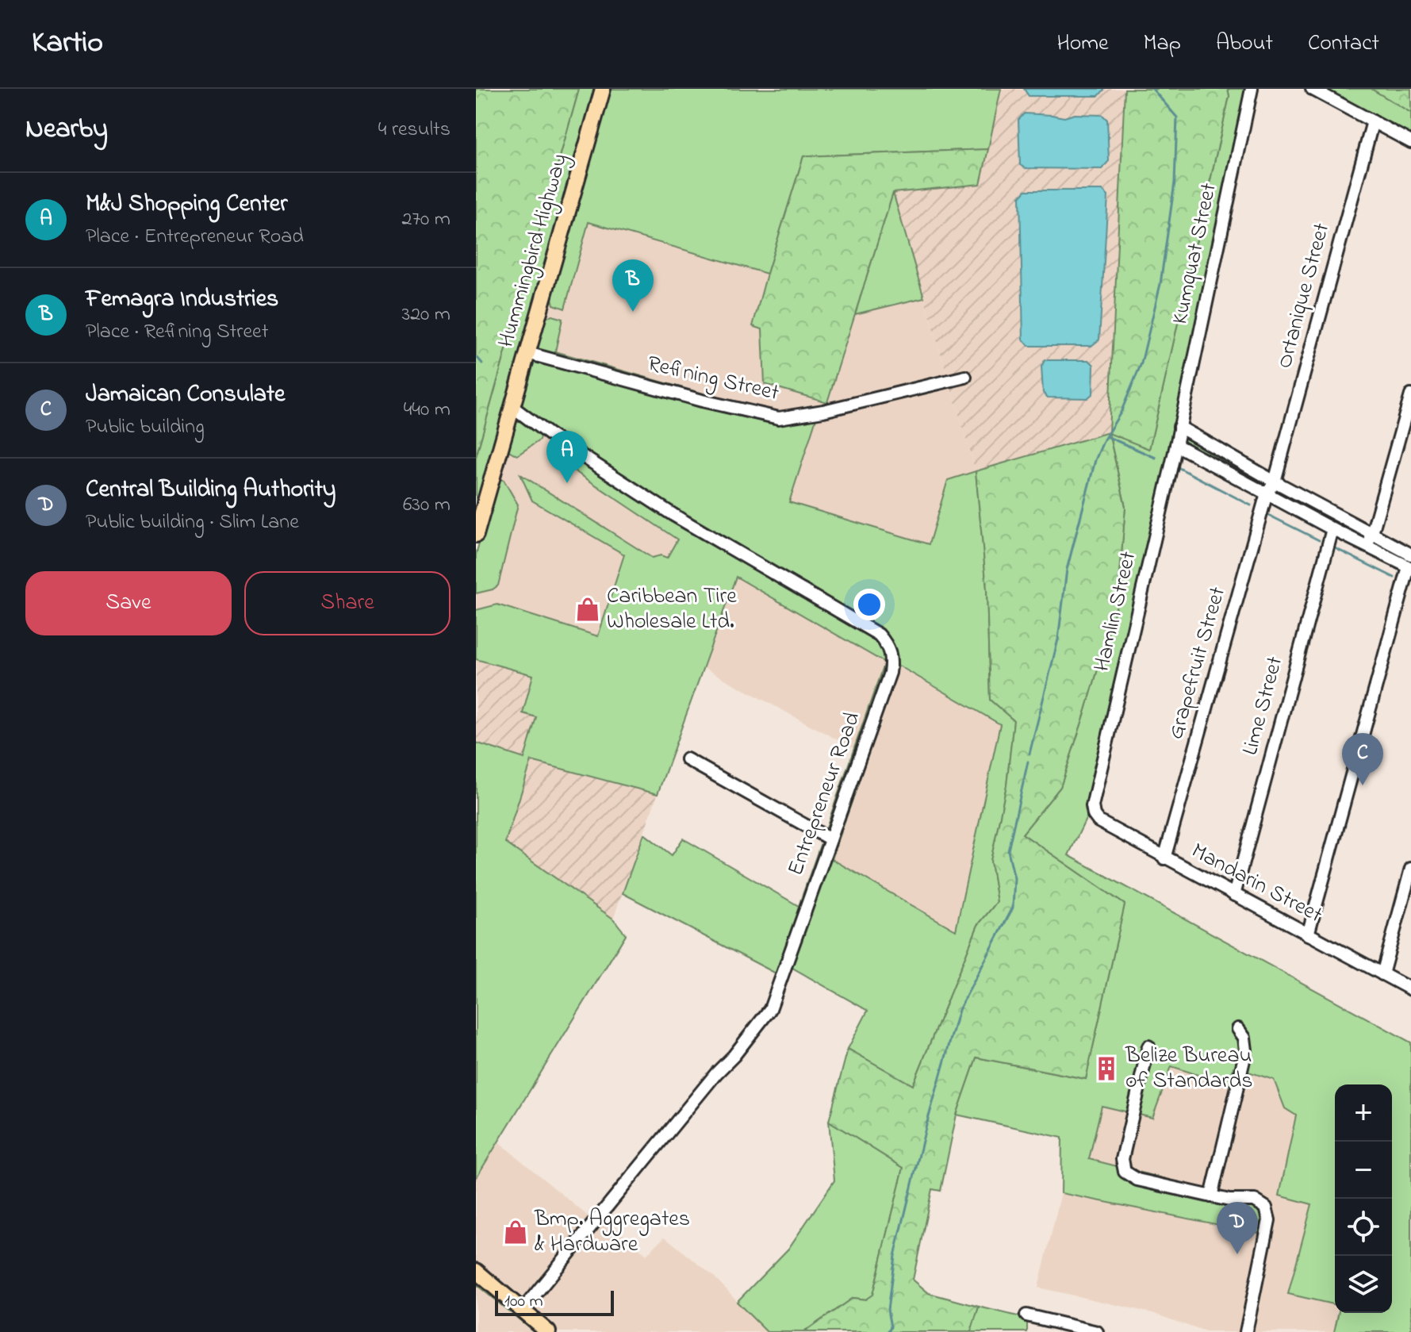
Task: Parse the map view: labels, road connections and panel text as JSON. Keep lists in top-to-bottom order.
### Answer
{
  "streets": {
    "main road": ["Hummingbird Highway"],
    "street": [
      "Kumquat Street",
      "Ortanique Street",
      "Refining Street",
      "Hamlin Street",
      "Grapefruit Street",
      "Lime Street",
      "Entrepreneur Road",
      "Mandarin Street"
    ]
  },
  "crossings": [
    ["Hummingbird Highway", "Refining Street"],
    ["Hummingbird Highway", "Entrepreneur Road"],
    ["Kumquat Street", "Hamlin Street"],
    ["Ortanique Street", "Grapefruit Street"],
    ["Hamlin Street", "Mandarin Street"],
    ["Grapefruit Street", "Mandarin Street"],
    ["Lime Street", "Mandarin Street"]
  ],
  "places": {
    "shop": ["Caribbean Tire Wholesale Ltd.", "Bmp. Aggregates & Hardware"],
    "building": ["Belize Bureau of Standards"]
  },
  "scale_bar": "100 m",
  "page": {
    "header": "Kartio",
    "nav": [
      "Home",
      "Map",
      "About",
      "Contact"
    ],
    "heading": ["Nearby", "4 results"],
    "list": [
      {
        "mark": "A",
        "name": "M&J Shopping Center",
        "note": "Place · Entrepreneur Road",
        "value": "270 m"
      },
      {
        "mark": "B",
        "name": "Femagra Industries",
        "note": "Place · Refining Street",
        "value": "320 m"
      },
      {
        "mark": "C",
        "name": "Jamaican Consulate",
        "note": "Public building",
        "value": "440 m"
      },
      {
        "mark": "D",
        "name": "Central Building Authority",
        "note": "Public building · Slim Lane",
        "value": "630 m"
      }
    ],
    "pins": [
      "B",
      "A",
      "C",
      "D"
    ],
    "buttons": ["Save", "Share"],
    "map_buttons": ["+", "−"],
    "scale": "100 m"
  }
}
